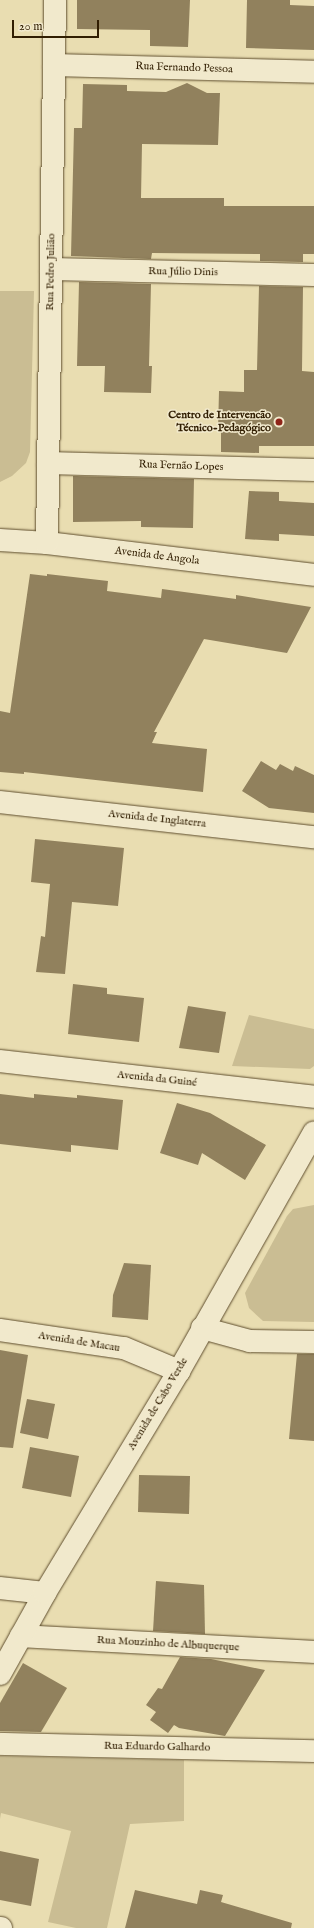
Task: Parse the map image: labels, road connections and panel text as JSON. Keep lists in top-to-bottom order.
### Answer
{
  "streets": {
    "street": [
      "Rua Fernando Pessoa",
      "Rua Pedro Julião",
      "Rua Júlio Dinis",
      "Rua Fernão Lopes",
      "Avenida de Angola",
      "Avenida de Inglaterra",
      "Avenida da Guiné",
      "Avenida de Macau",
      "Avenida de Cabo Verde",
      "Rua Mouzinho de Albuquerque",
      "Rua Eduardo Galhardo"
    ]
  },
  "crossings": [
    ["Rua Fernando Pessoa", "Rua Pedro Julião"],
    ["Rua Pedro Julião", "Rua Júlio Dinis"],
    ["Rua Pedro Julião", "Rua Fernão Lopes"],
    ["Rua Pedro Julião", "Avenida de Angola"],
    ["Avenida de Macau", "Avenida de Cabo Verde"],
    ["Avenida de Cabo Verde", "Rua Mouzinho de Albuquerque"]
  ],
  "places": ["Centro de Intervencão Técnico-Pedagógico"],
  "scale_bar": "20 m"
}
